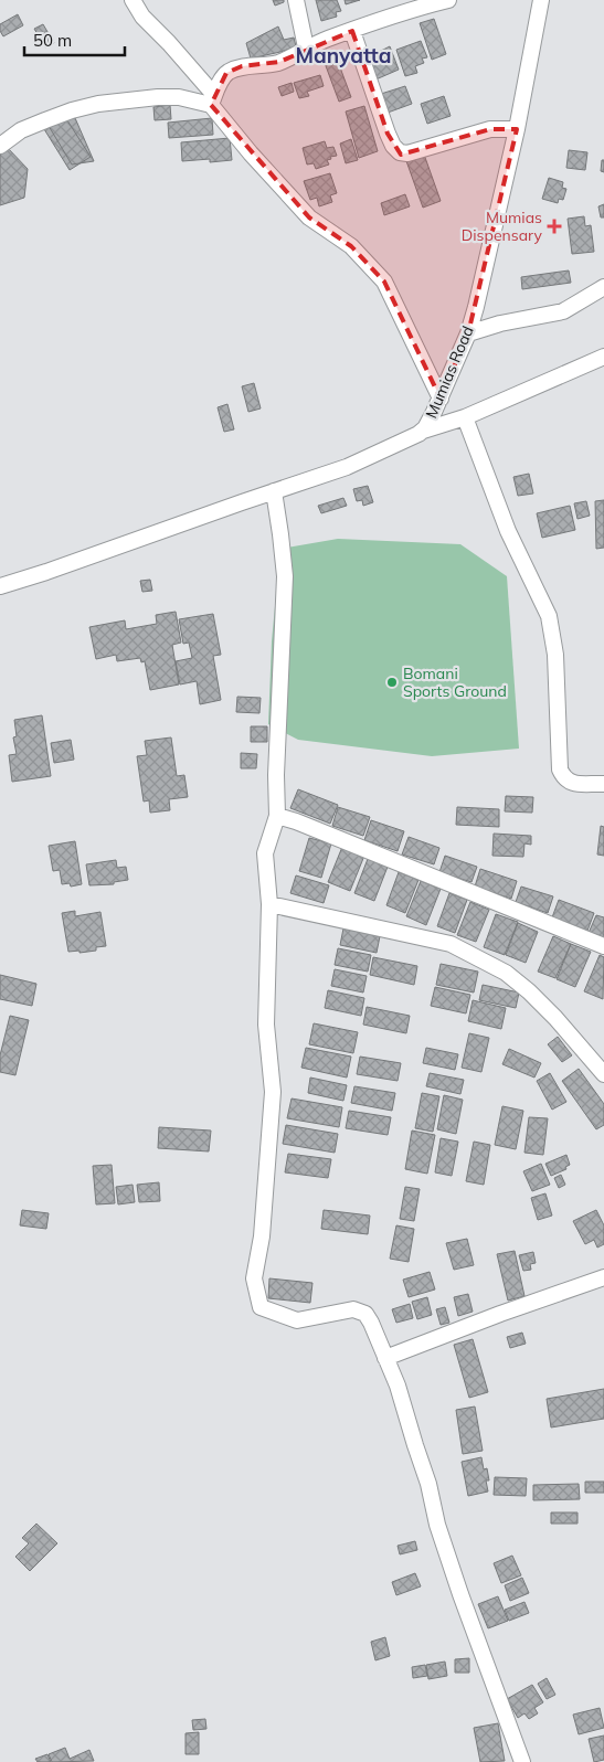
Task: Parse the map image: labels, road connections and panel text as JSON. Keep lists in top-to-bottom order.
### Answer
{
  "streets": {
    "street": ["Mumias Road"]
  },
  "districts": ["Manyatta"],
  "places": {
    "health": ["Mumias Dispensary"],
    "other": ["Bomani Sports Ground"]
  },
  "scale_bar": "50 m"
}
